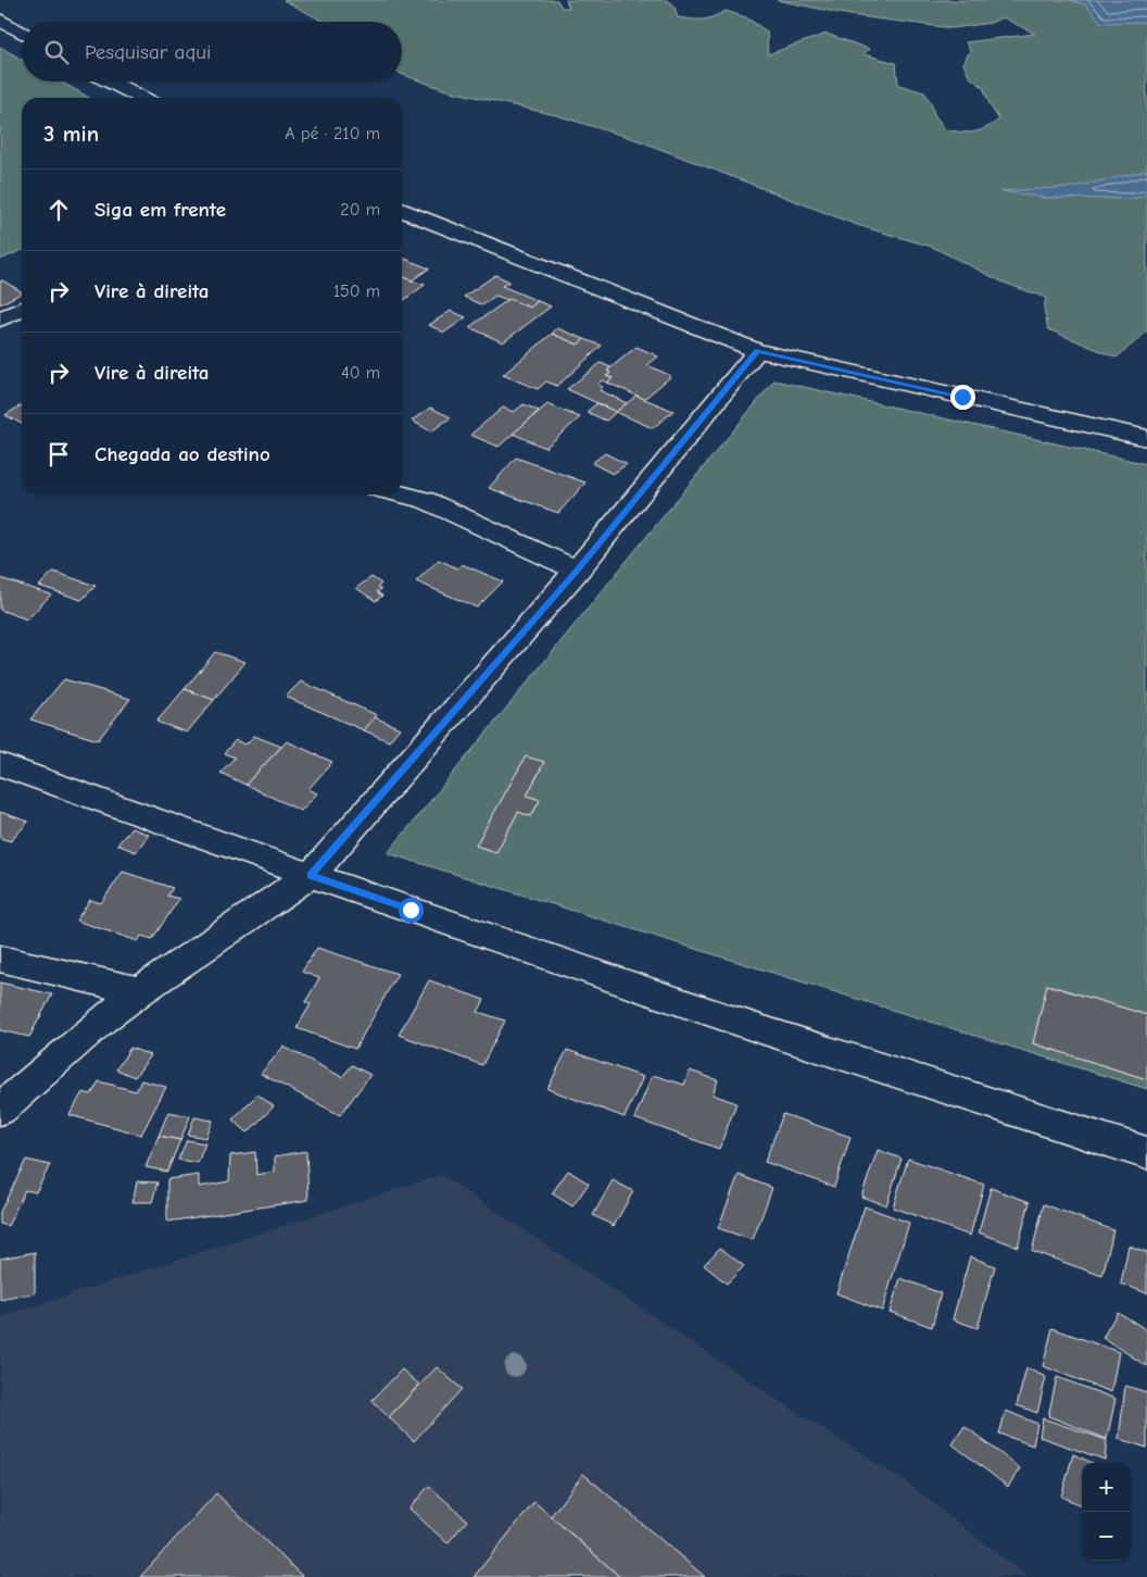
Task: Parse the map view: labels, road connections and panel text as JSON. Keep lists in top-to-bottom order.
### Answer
{
  "page": {
    "search": "Pesquisar aqui",
    "heading": ["3 min", "A pé · 210 m"],
    "list": [
      ["Siga em frente", "20 m"],
      ["Vire à direita", "150 m"],
      ["Vire à direita", "40 m"],
      "Chegada ao destino"
    ],
    "map_buttons": ["+", "−"]
  }
}
